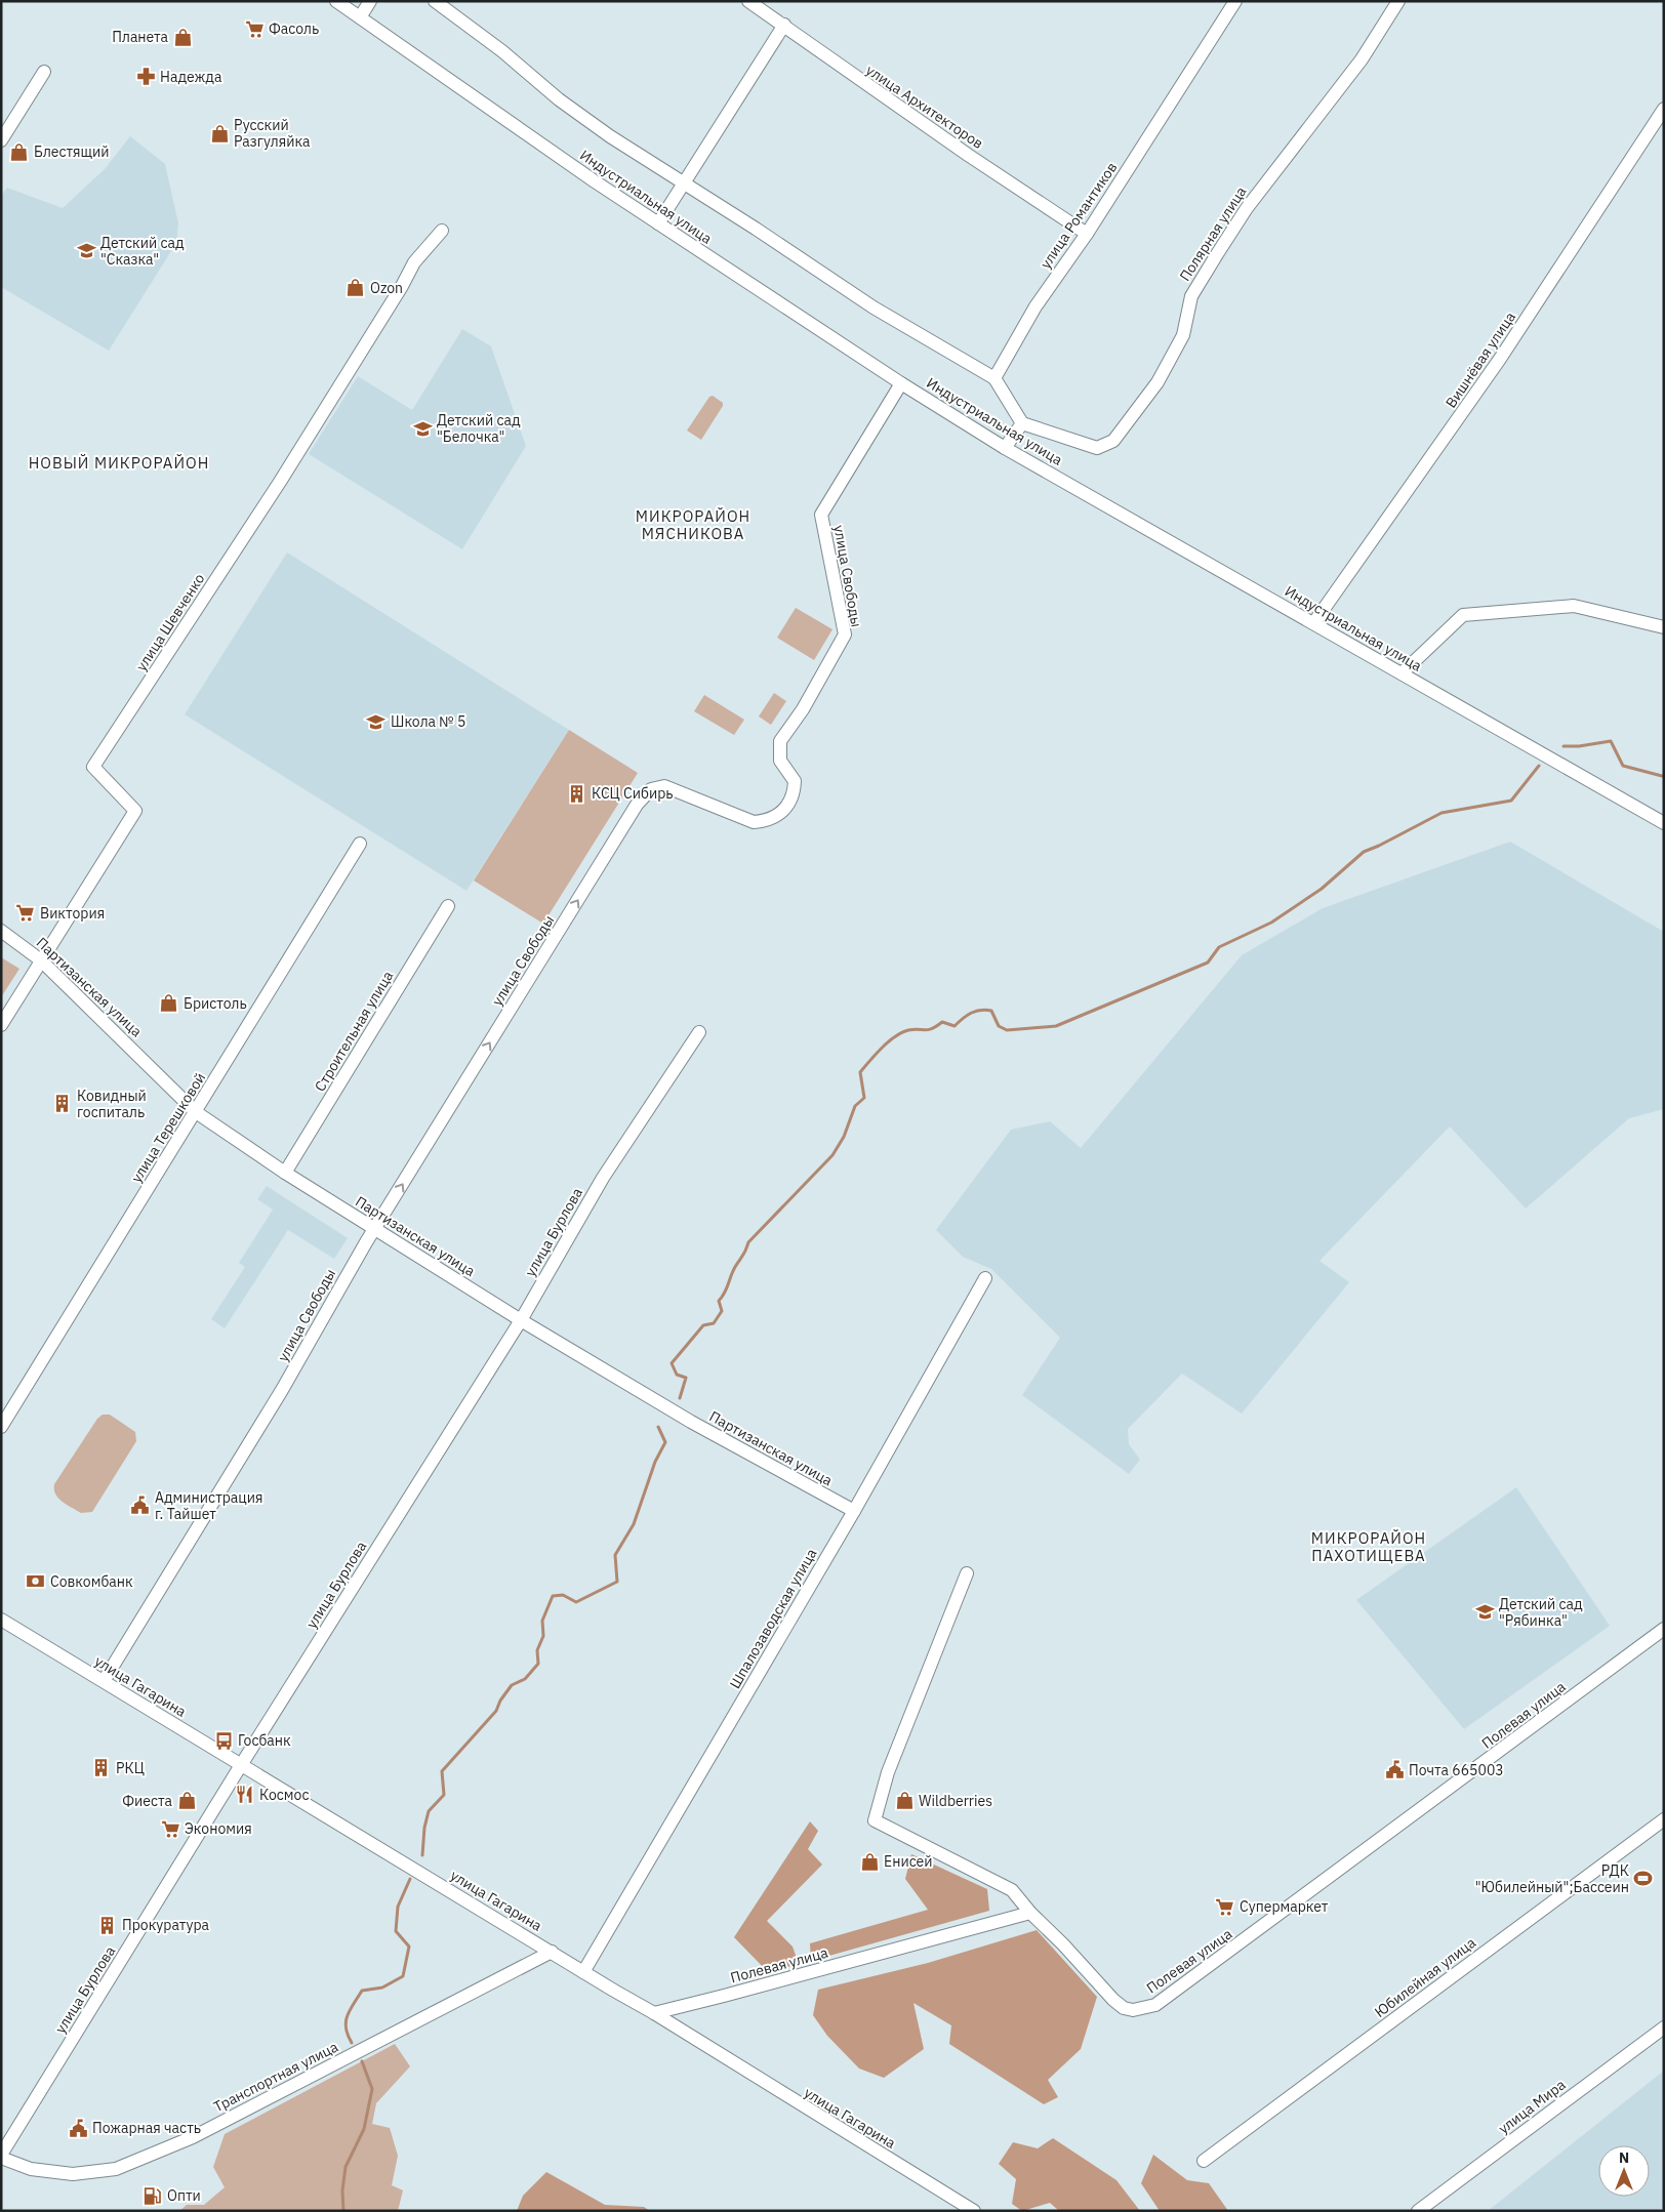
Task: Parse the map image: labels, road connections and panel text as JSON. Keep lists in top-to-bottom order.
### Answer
{
  "streets": {
    "street": [
      "улица Архитекторов",
      "Индустриальная улица",
      "улица Романтиков",
      "Полярная улица",
      "Вишнёвая улица",
      "улица Свободы",
      "улица Шевченко",
      "Партизанская улица",
      "Строительная улица",
      "улица Терешковой",
      "улица Бурлова",
      "Шпалозаводская улица",
      "улица Гагарина",
      "Полевая улица",
      "Юбилейная улица",
      "Транспортная улица",
      "улица Мира"
    ]
  },
  "crossings": [
    ["улица Архитекторов", "улица Романтиков"],
    ["Индустриальная улица", "Вишнёвая улица"],
    ["Индустриальная улица", "улица Свободы"],
    ["улица Свободы", "Партизанская улица"],
    ["улица Свободы", "улица Гагарина"],
    ["улица Шевченко", "Партизанская улица"],
    ["Партизанская улица", "Строительная улица"],
    ["Партизанская улица", "улица Терешковой"],
    ["Партизанская улица", "улица Бурлова"],
    ["Партизанская улица", "Шпалозаводская улица"],
    ["улица Бурлова", "улица Гагарина"],
    ["улица Бурлова", "Транспортная улица"],
    ["Шпалозаводская улица", "улица Гагарина"],
    ["улица Гагарина", "Полевая улица"],
    ["улица Гагарина", "Транспортная улица"]
  ],
  "one_way": ["улица Свободы"],
  "districts": ["НОВЫЙ МИКРОРАЙОН", "МИКРОРАЙОН МЯСНИКОВА", "МИКРОРАЙОН ПАХОТИЩЕВА"],
  "places": {
    "supermarket": [
      "Фасоль",
      "Виктория",
      "Экономия",
      "Супермаркет"
    ],
    "shop": [
      "Планета",
      "Русский Разгуляйка",
      "Блестящий",
      "Ozon",
      "Бристоль",
      "Фиеста",
      "Wildberries",
      "Енисей"
    ],
    "pharmacy": ["Надежда"],
    "school or university": [
      "Детский сад \"Сказка\"",
      "Детский сад \"Белочка\"",
      "Школа № 5",
      "Детский сад \"Рябинка\""
    ],
    "building": [
      "КСЦ Сибирь",
      "Ковидный госпиталь",
      "РКЦ",
      "Прокуратура"
    ],
    "public building": ["Администрация г. Тайшет", "Почта 665003", "Пожарная часть"],
    "bank": ["Совкомбанк"],
    "bus stop": ["Госбанк"],
    "restaurant": ["Космос"],
    "sports": ["РДК \"Юбилейный\";Бассеин"],
    "fuel station": ["Опти"]
  },
  "north": "top"
}
